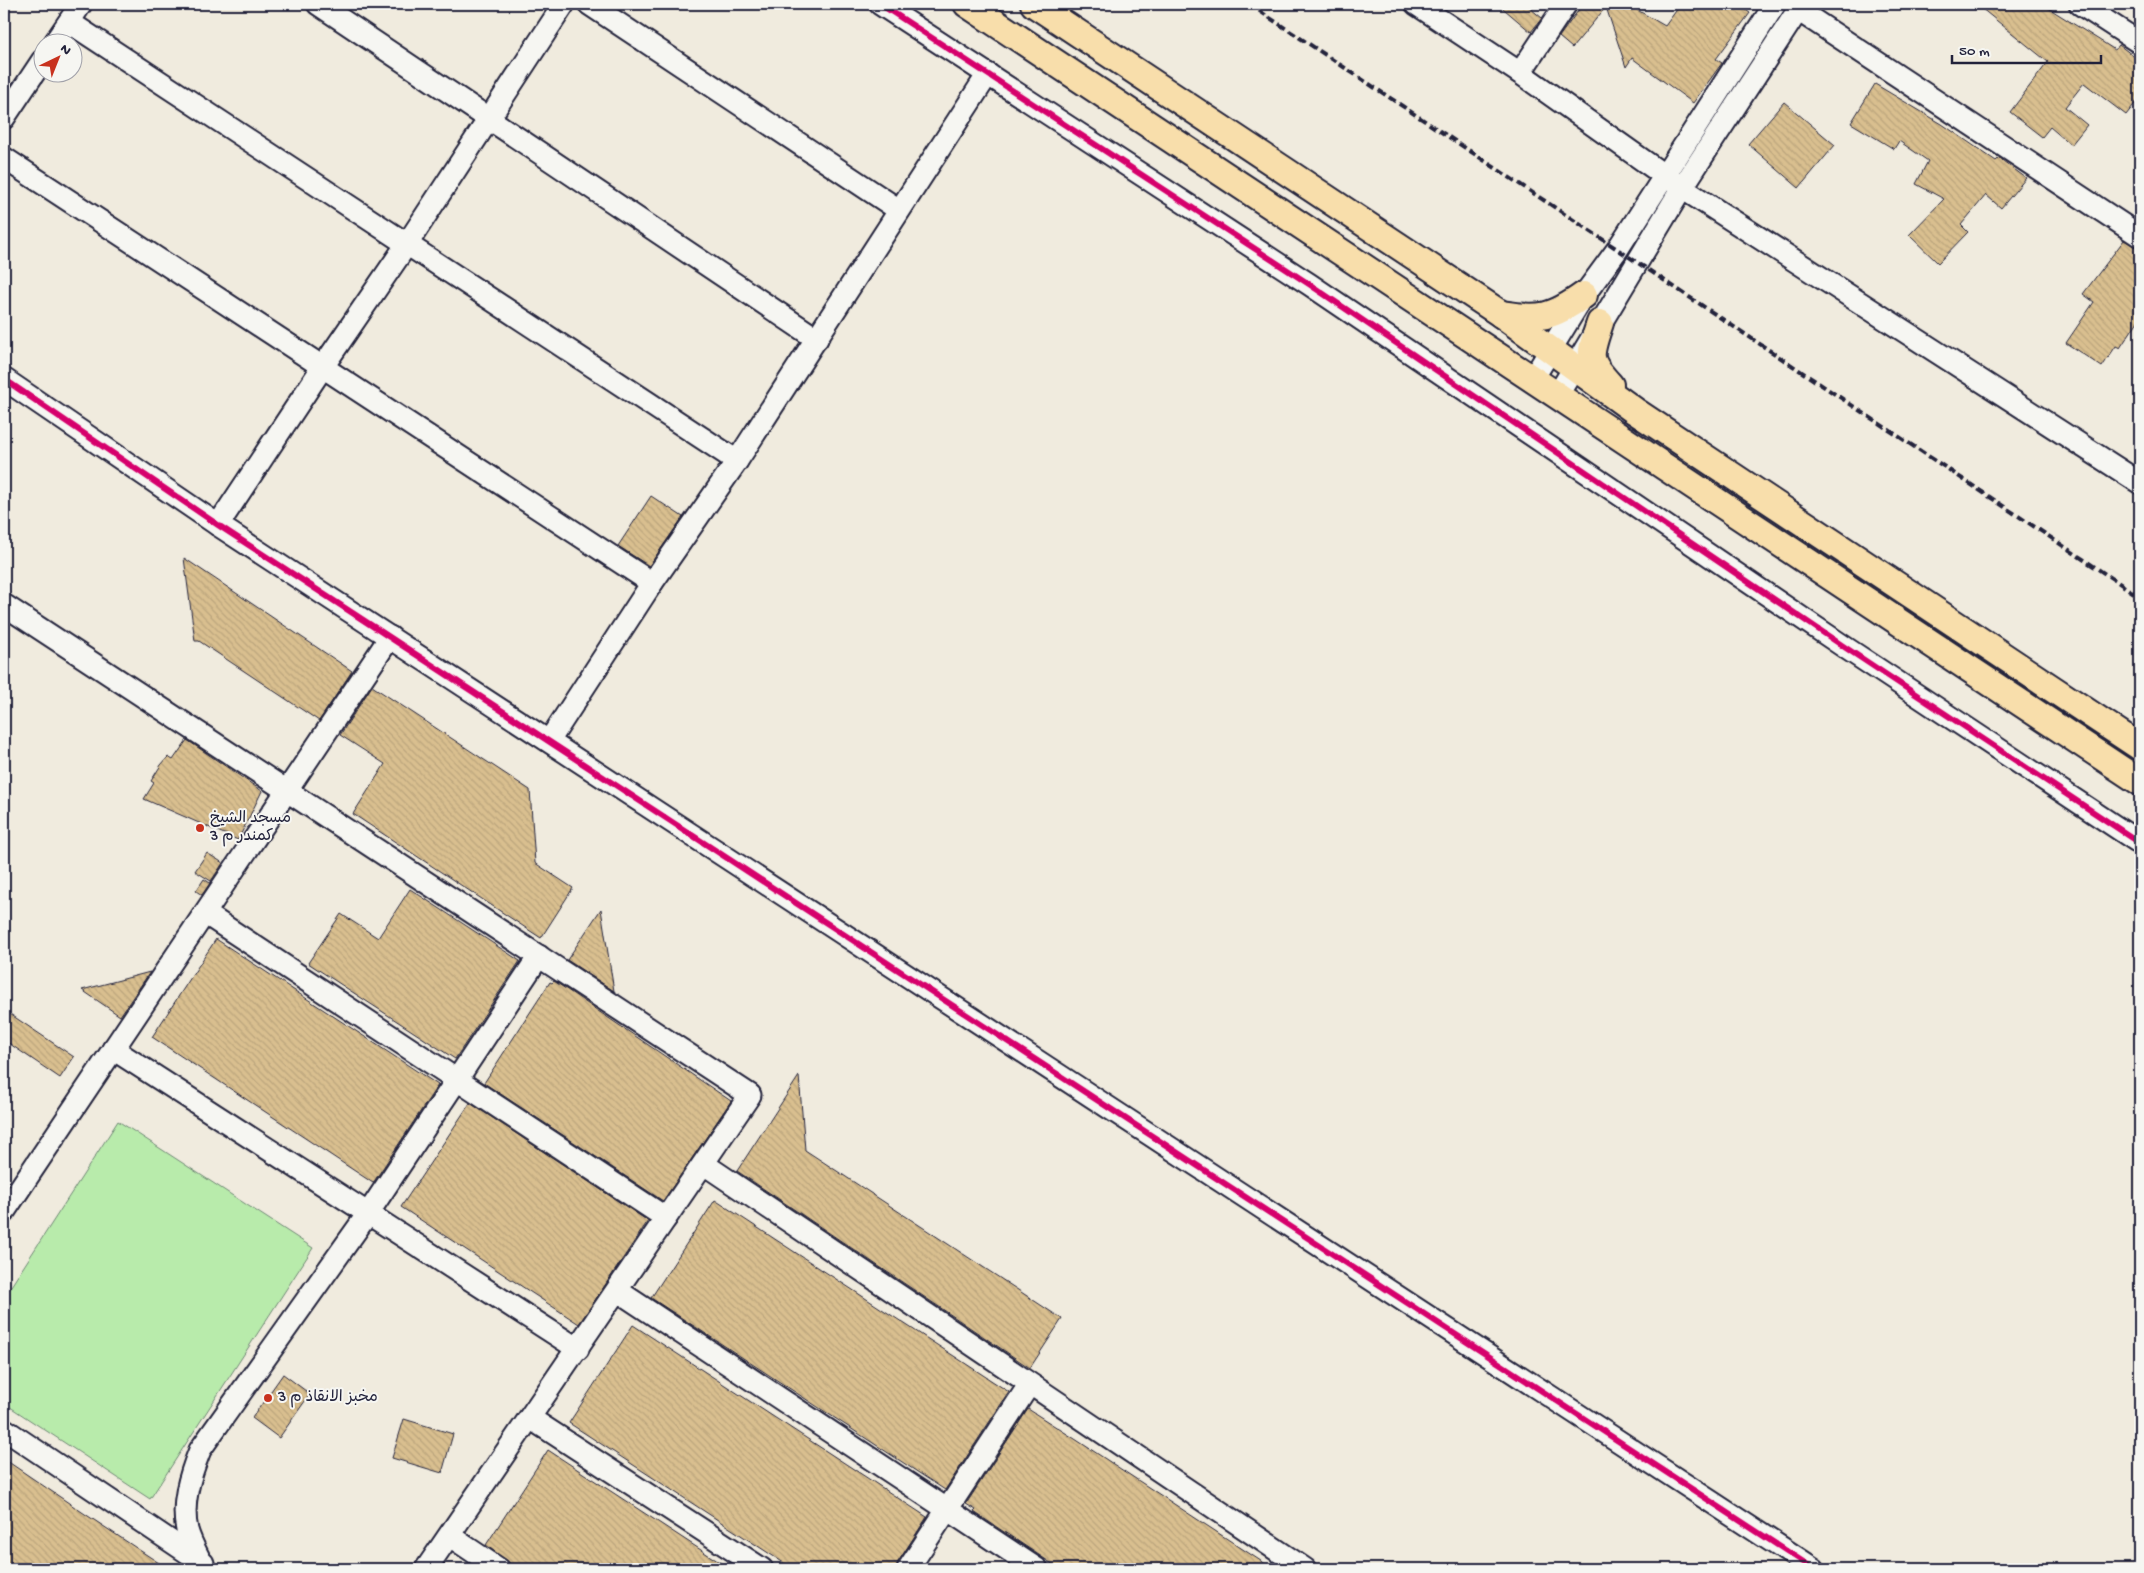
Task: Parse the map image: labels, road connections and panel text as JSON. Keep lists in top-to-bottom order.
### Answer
{
  "places": ["مسجد الشيخ كمندر م 3", "مخبز الانقاذ م 3"],
  "scale_bar": "50 m",
  "north": "top right"
}
